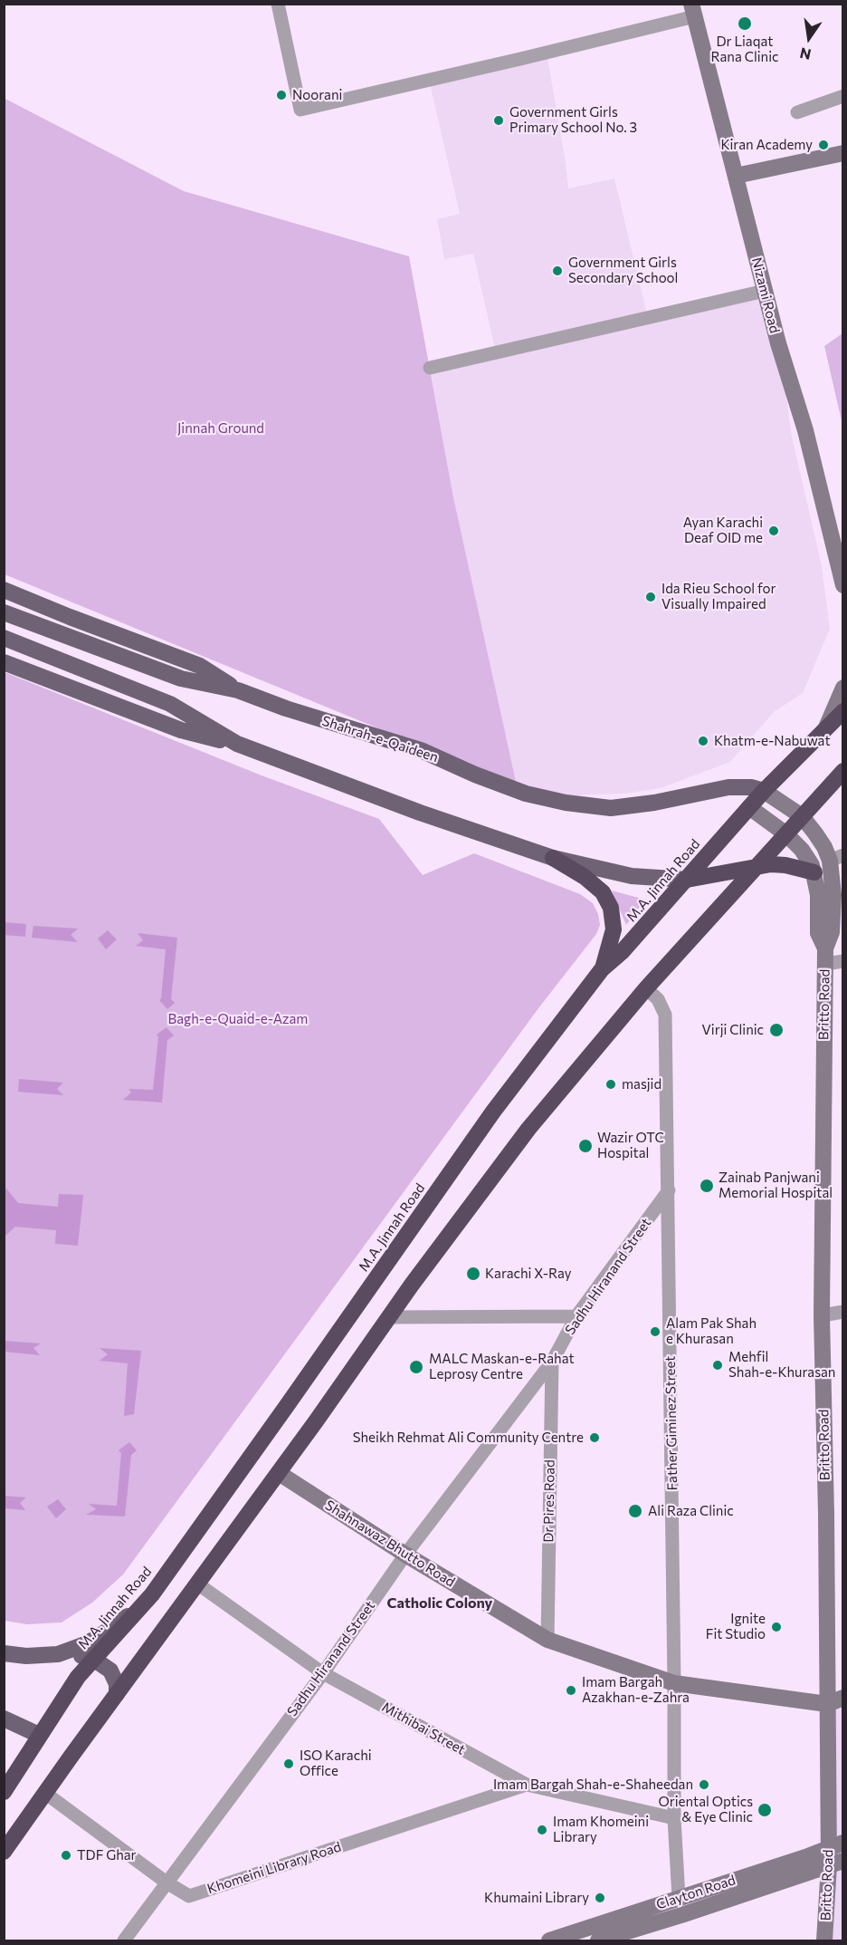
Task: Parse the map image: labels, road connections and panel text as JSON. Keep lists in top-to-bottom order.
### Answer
{
  "streets": {
    "highway": ["M.A. Jinnah Road"],
    "main road": ["Shahrah-e-Qaideen"],
    "street": [
      "Nizami Road",
      "Britto Road",
      "Sadhu Hiranand Street",
      "Father Giminez Street",
      "Dr Pires Road",
      "Shahnawaz Bhutto Road",
      "Mithibai Street",
      "Khomeini Library Road",
      "Clayton Road"
    ]
  },
  "crossings": [
    ["Shahrah-e-Qaideen", "M.A. Jinnah Road"],
    ["Shahrah-e-Qaideen", "Britto Road"],
    ["M.A. Jinnah Road", "Britto Road"],
    ["Britto Road", "Shahnawaz Bhutto Road"],
    ["Britto Road", "Clayton Road"],
    ["Sadhu Hiranand Street", "Father Giminez Street"],
    ["Sadhu Hiranand Street", "Dr Pires Road"],
    ["Sadhu Hiranand Street", "Shahnawaz Bhutto Road"],
    ["Sadhu Hiranand Street", "Mithibai Street"],
    ["Sadhu Hiranand Street", "Khomeini Library Road"],
    ["Father Giminez Street", "Shahnawaz Bhutto Road"],
    ["Father Giminez Street", "Mithibai Street"],
    ["Father Giminez Street", "Clayton Road"],
    ["Dr Pires Road", "Shahnawaz Bhutto Road"],
    ["Mithibai Street", "Khomeini Library Road"]
  ],
  "districts": ["Catholic Colony"],
  "parks": ["Jinnah Ground", "Bagh-e-Quaid-e-Azam"],
  "places": [
    "Dr Liaqat Rana Clinic",
    "Noorani",
    "Government Girls Primary School No. 3",
    "Kiran Academy",
    "Government Girls Secondary School",
    "Ayan Karachi Deaf OID me",
    "Ida Rieu School for Visually Impaired",
    "Khatm-e-Nabuwat",
    "Virji Clinic",
    "masjid",
    "Wazir OTC Hospital",
    "Zainab Panjwani Memorial Hospital",
    "Karachi X-Ray",
    "Alam Pak Shah e Khurasan",
    "Mehfil Shah-e-Khurasan",
    "MALC Maskan-e-Rahat Leprosy Centre",
    "Sheikh Rehmat Ali Community Centre",
    "Ali Raza Clinic",
    "Ignite Fit Studio",
    "Imam Bargah Azakhan-e-Zahra",
    "ISO Karachi Office",
    "Imam Bargah Shah-e-Shaheedan",
    "Oriental Optics & Eye Clinic",
    "Imam Khomeini Library",
    "TDF Ghar",
    "Khumaini Library"
  ],
  "north": "bottom"
}
